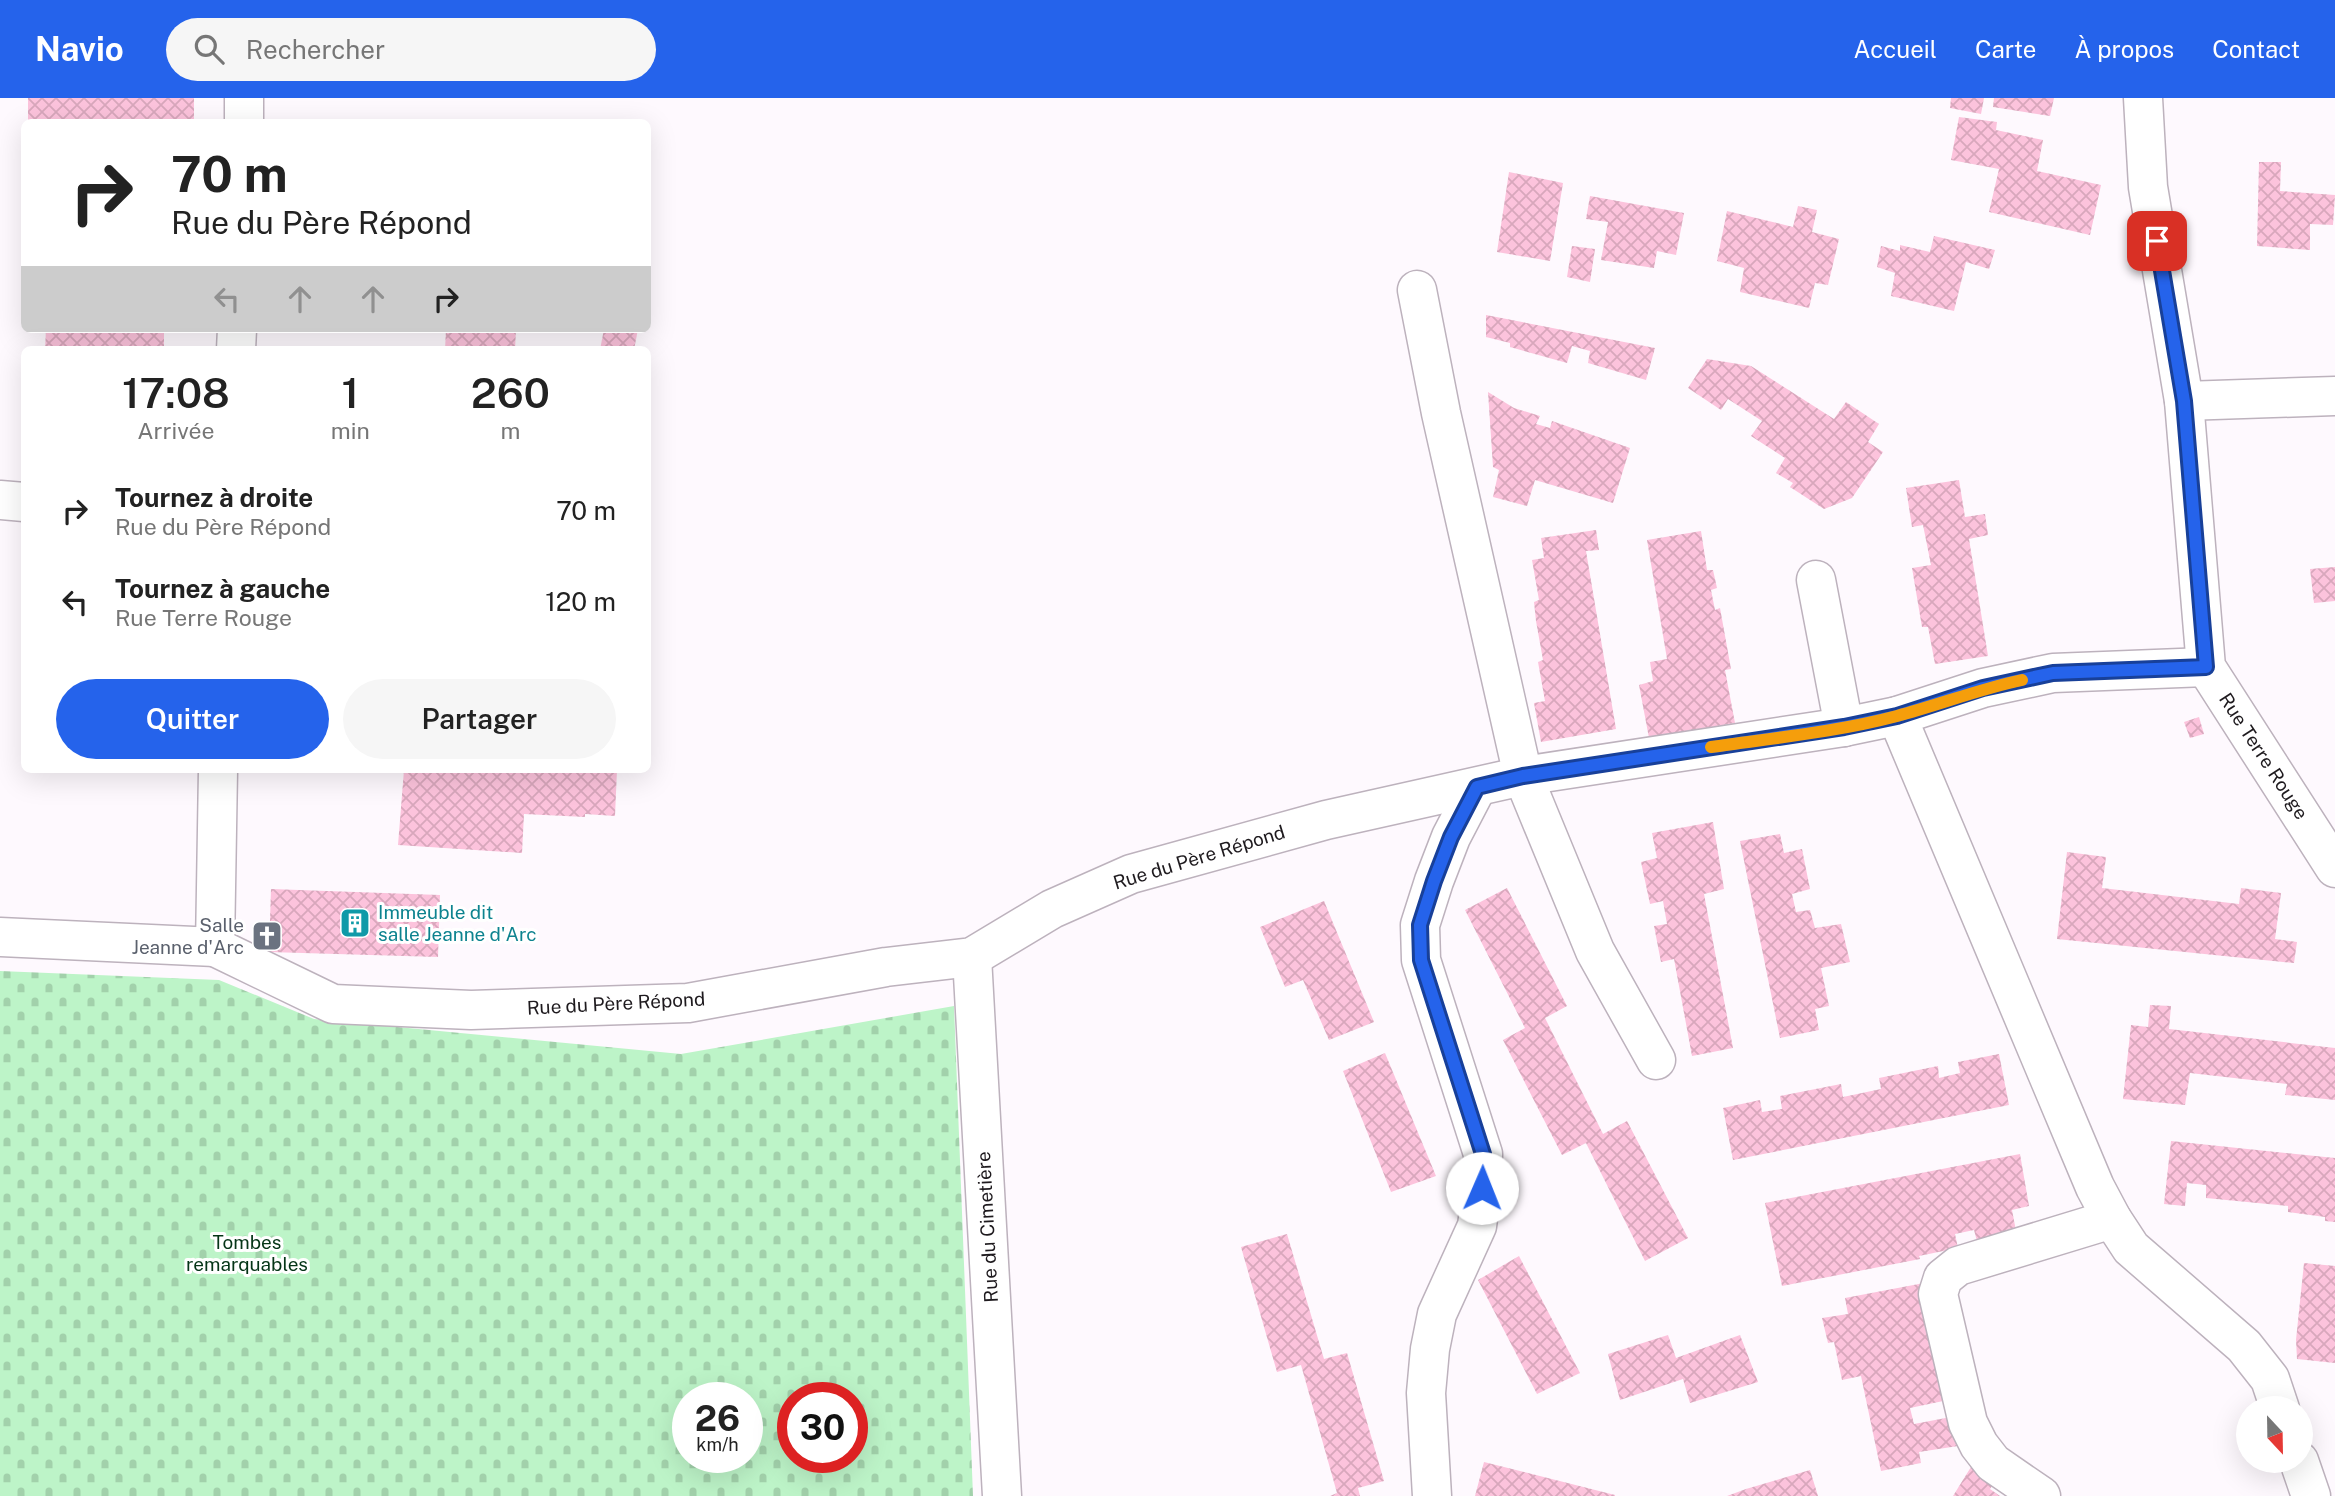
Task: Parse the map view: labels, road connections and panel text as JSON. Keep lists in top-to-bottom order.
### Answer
{
  "streets": {
    "street": ["Rue Terre Rouge", "Rue du Père Répond", "Rue du Cimetière"]
  },
  "crossings": [
    ["Rue Terre Rouge", "Rue du Père Répond"],
    ["Rue du Père Répond", "Rue du Cimetière"]
  ],
  "parks": ["Tombes remarquables"],
  "places": {
    "building": ["Immeuble dit salle Jeanne d'Arc"],
    "church": ["Salle Jeanne d'Arc"]
  },
  "north": "bottom",
  "page": {
    "header": "Navio",
    "search": "Rechercher",
    "nav": [
      "Accueil",
      "Carte",
      "À propos",
      "Contact"
    ],
    "turn": ["70 m", "Rue du Père Répond"],
    "eta": [
      "17:08",
      "Arrivée",
      "1",
      "min",
      "260",
      "m"
    ],
    "list": [
      {
        "name": "Tournez à droite",
        "note": "Rue du Père Répond",
        "value": "70 m"
      },
      {
        "name": "Tournez à gauche",
        "note": "Rue Terre Rouge",
        "value": "120 m"
      }
    ],
    "buttons": ["Quitter", "Partager"],
    "speed": "26 km/h",
    "limit": "30"
  }
}
